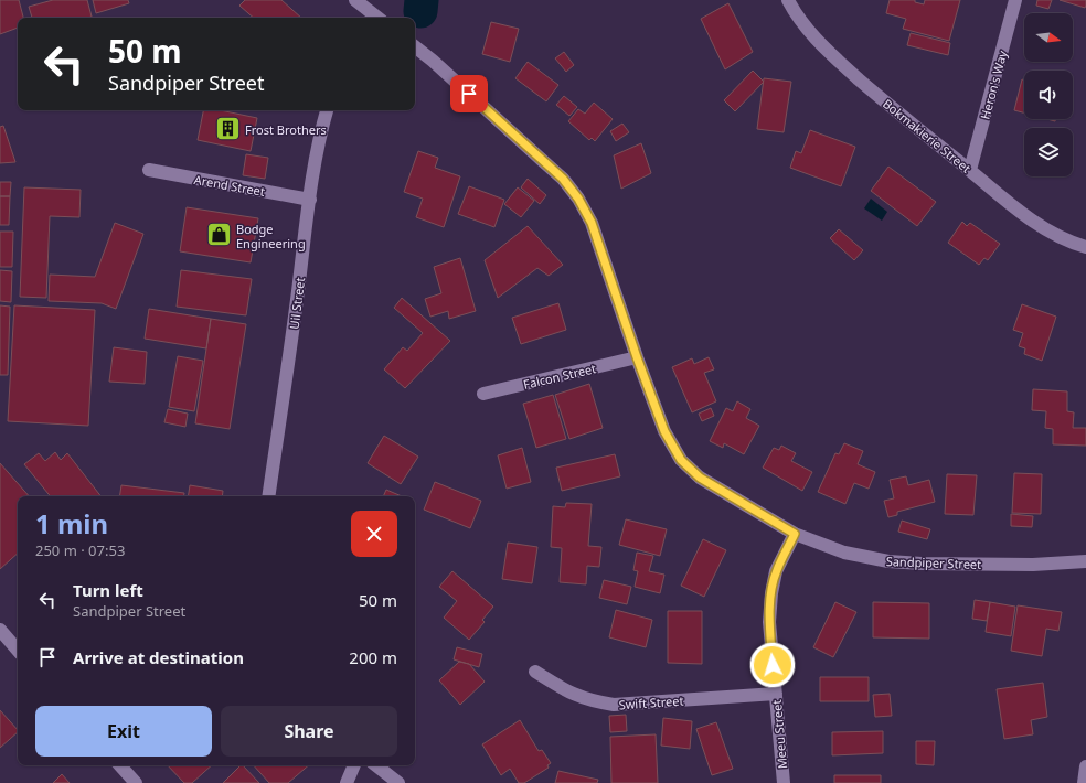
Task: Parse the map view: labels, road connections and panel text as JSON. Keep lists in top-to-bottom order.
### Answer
{
  "streets": {
    "street": [
      "Heron's Way",
      "Bokmakierie Street",
      "Arend Street",
      "Uil Street",
      "Falcon Street",
      "Sandpiper Street",
      "Swift Street",
      "Meeu Street"
    ]
  },
  "crossings": [
    ["Heron's Way", "Bokmakierie Street"],
    ["Arend Street", "Uil Street"],
    ["Falcon Street", "Sandpiper Street"],
    ["Sandpiper Street", "Meeu Street"],
    ["Swift Street", "Meeu Street"]
  ],
  "places": {
    "building": ["Frost Brothers"],
    "shop": ["Bodge Engineering"]
  },
  "north": "right",
  "page": {
    "turn": ["50 m", "Sandpiper Street"],
    "heading": ["1 min", "250 m · 07:53"],
    "list": [
      {
        "name": "Turn left",
        "note": "Sandpiper Street",
        "value": "50 m"
      },
      {
        "name": "Arrive at destination",
        "value": "200 m"
      }
    ],
    "buttons": ["Exit", "Share"]
  }
}
